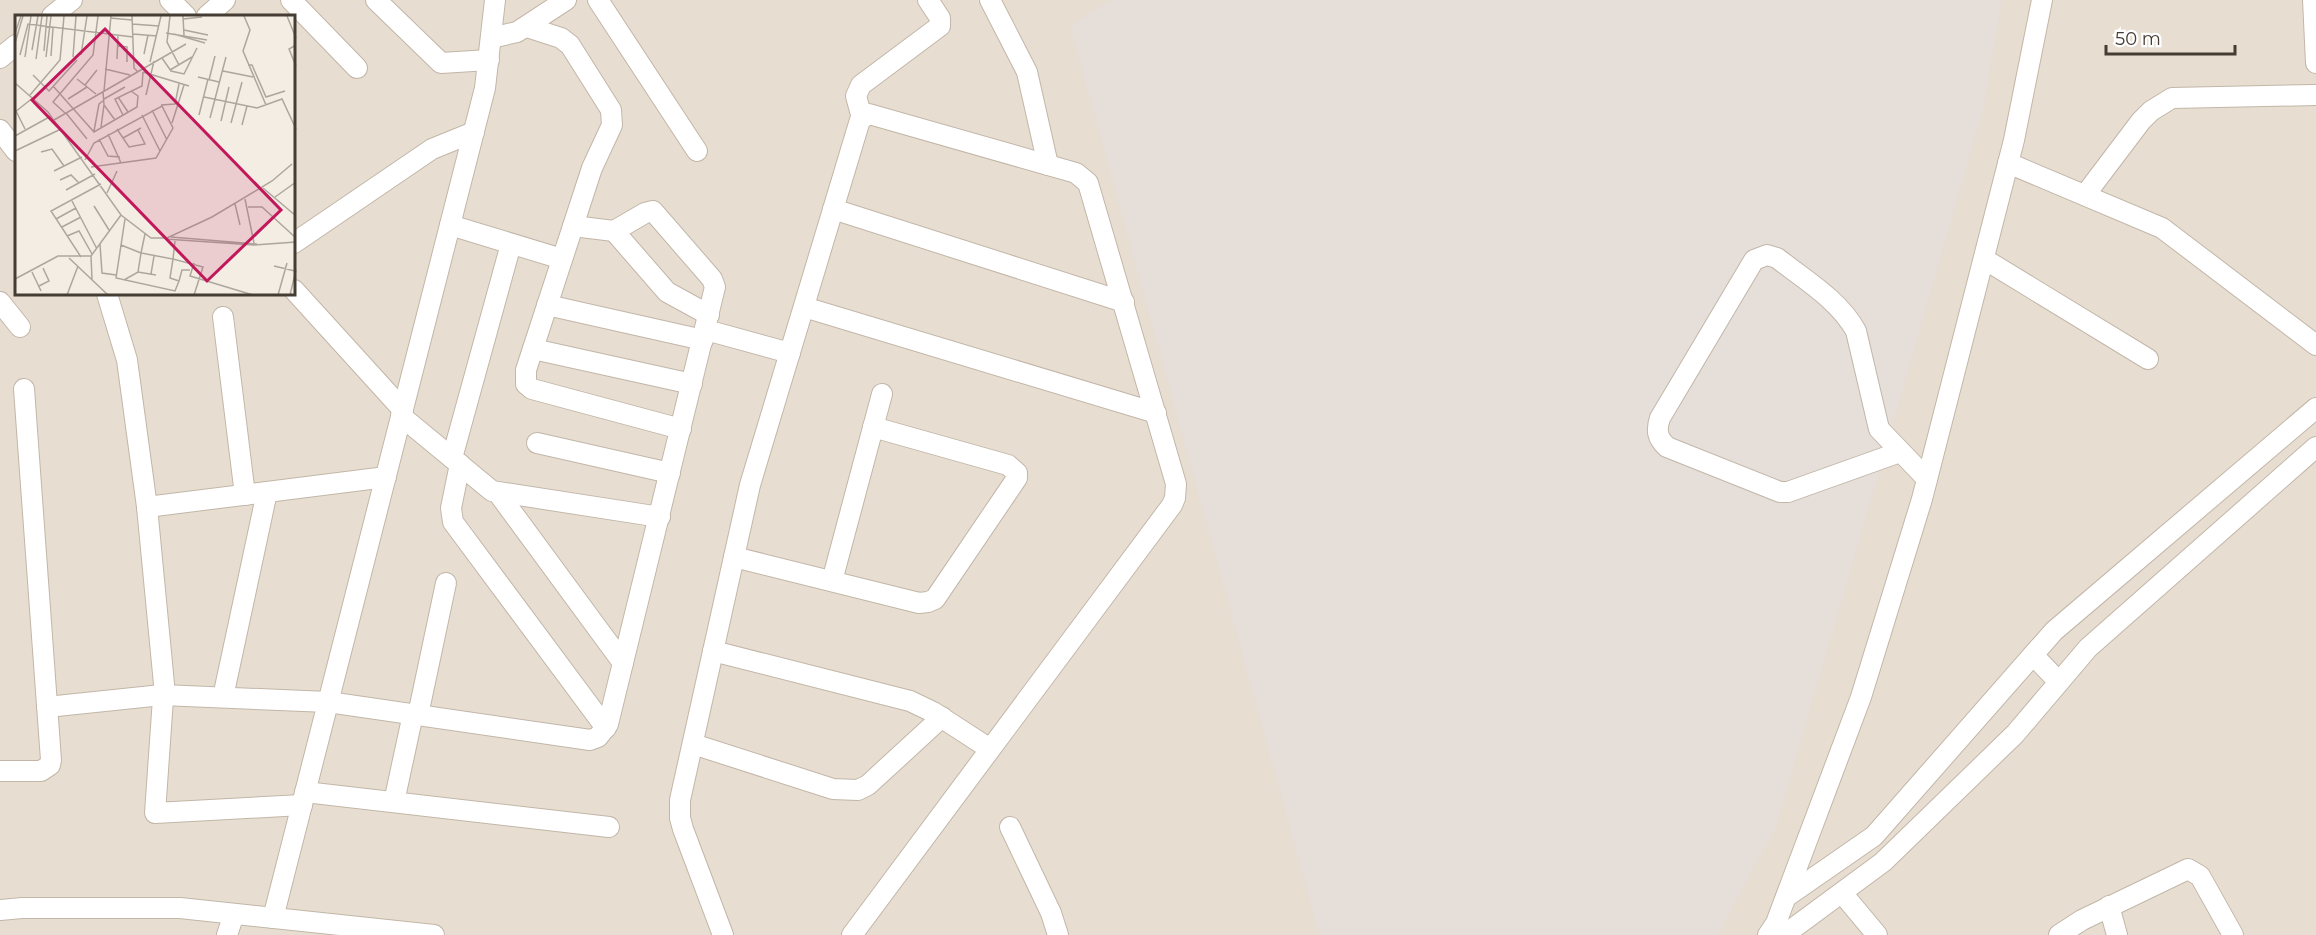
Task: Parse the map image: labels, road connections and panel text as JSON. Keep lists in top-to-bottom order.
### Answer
{
  "scale_bar": "50 m"
}
